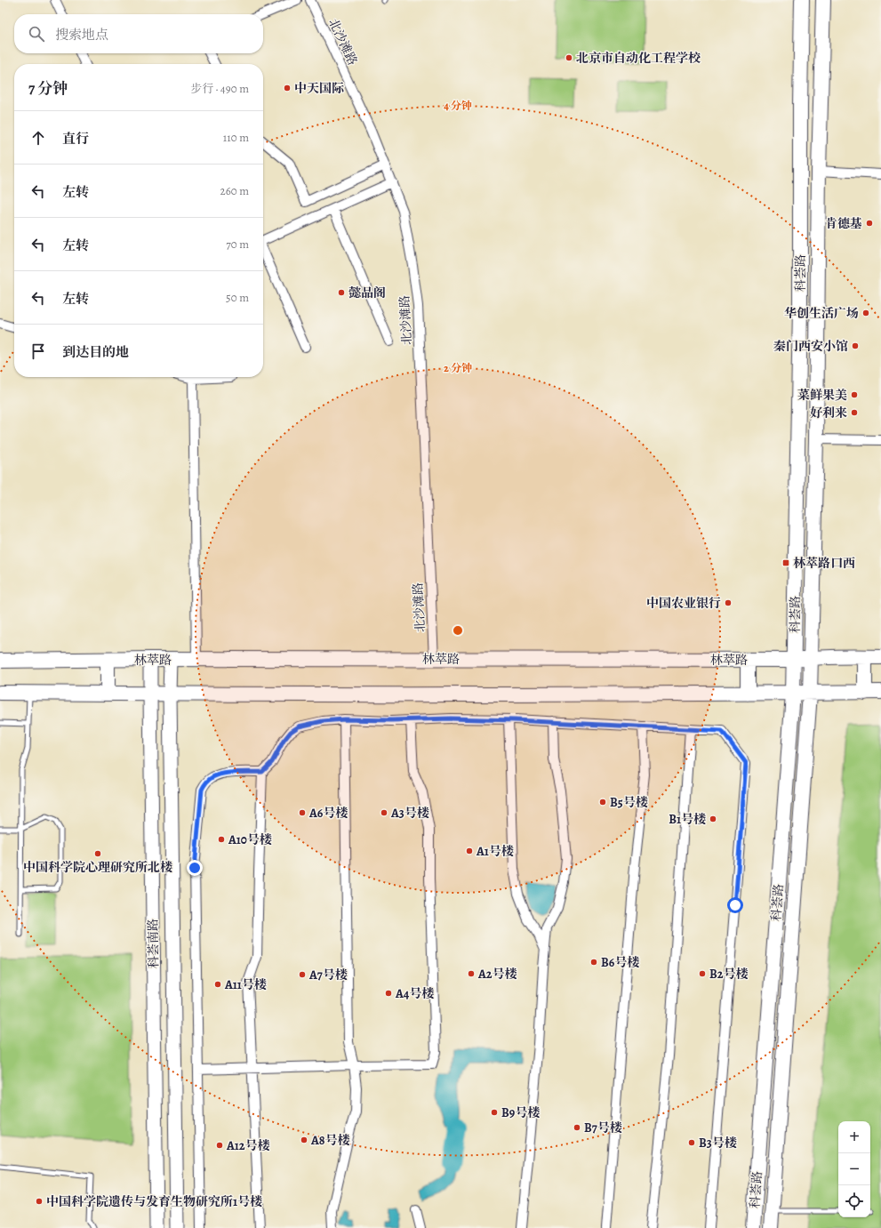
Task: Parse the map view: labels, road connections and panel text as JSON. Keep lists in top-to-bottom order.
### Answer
{
  "streets": {
    "main road": ["科荟路", "林萃路"],
    "street": ["北沙滩路", "科荟南路"]
  },
  "crossings": [
    ["北沙滩路", "林萃路"],
    ["科荟路", "林萃路"],
    ["林萃路", "科荟南路"]
  ],
  "places": {
    "other": [
      "北京市自动化工程学校",
      "中天国际",
      "肯德基",
      "懿品阁",
      "华创生活广场",
      "秦门西安小馆",
      "菜鲜果美",
      "好利来",
      "中国农业银行",
      "B5号楼",
      "A6号楼",
      "A3号楼",
      "B1号楼",
      "A10号楼",
      "A1号楼",
      "中国科学院心理研究所北楼",
      "B6号楼",
      "A2号楼",
      "B2号楼",
      "A7号楼",
      "A11号楼",
      "A4号楼",
      "B9号楼",
      "B7号楼",
      "A8号楼",
      "B3号楼",
      "A12号楼",
      "中国科学院遗传与发育生物研究所1号楼"
    ],
    "transit": ["林萃路口西"]
  },
  "page": {
    "search": "搜索地点",
    "heading": ["7 分钟", "步行 · 490 m"],
    "list": [
      ["直行", "110 m"],
      ["左转", "260 m"],
      ["左转", "70 m"],
      ["左转", "50 m"],
      "到达目的地"
    ],
    "map_buttons": ["+", "−"]
  },
  "rings": ["4 分钟", "2 分钟"]
}
